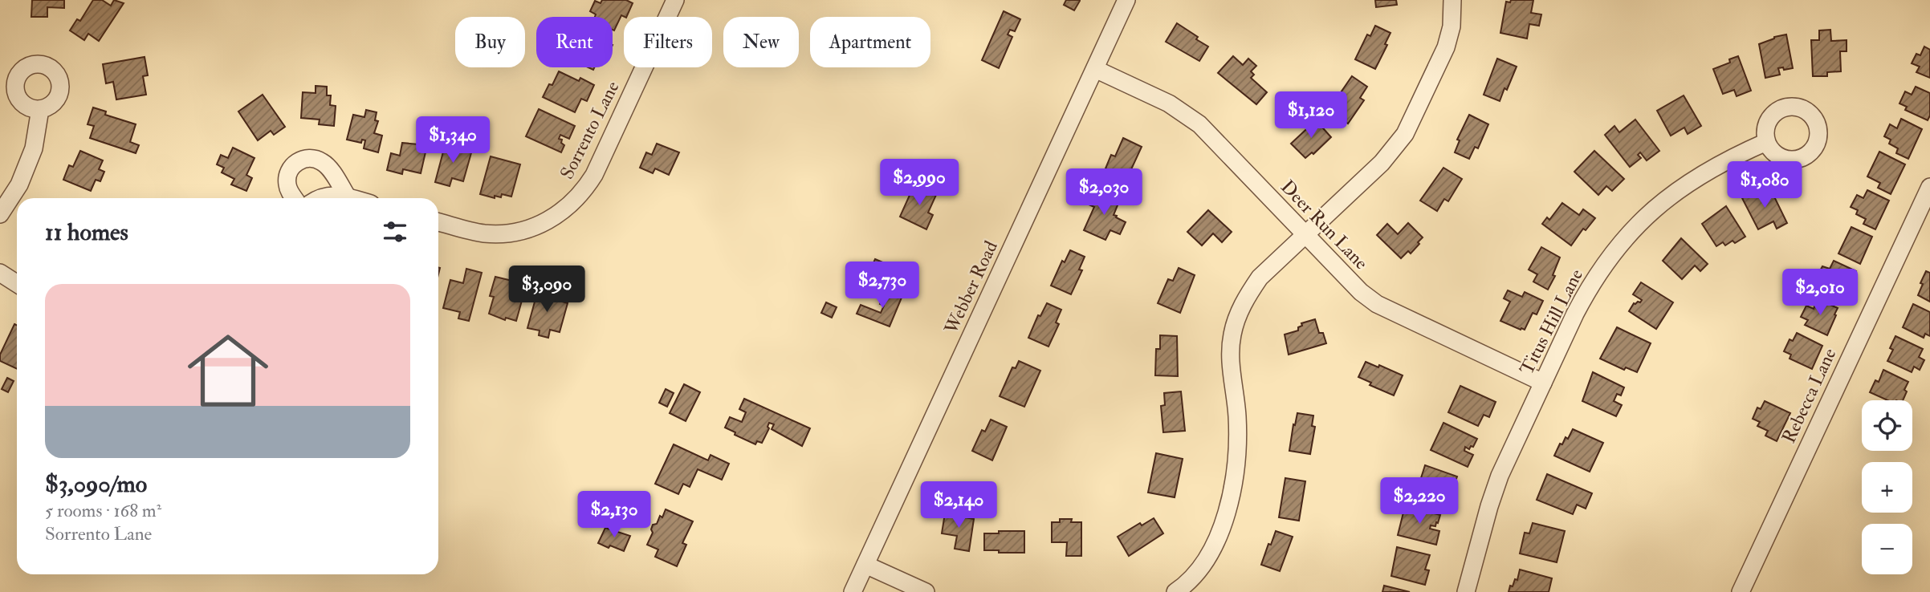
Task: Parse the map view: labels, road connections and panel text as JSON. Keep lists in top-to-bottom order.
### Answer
{
  "streets": {
    "street": [
      "Sorrento Lane",
      "Deer Run Lane",
      "Webber Road",
      "Titus Hill Lane",
      "Rebecca Lane"
    ]
  },
  "crossings": [
    ["Deer Run Lane", "Webber Road"],
    ["Deer Run Lane", "Titus Hill Lane"]
  ],
  "page": {
    "chip": [
      "Buy",
      "Rent",
      "Filters",
      "New",
      "Apartment"
    ],
    "price": [
      "$1,120",
      "$1,340",
      "$2,990",
      "$1,080",
      "$2,030",
      "$2,730",
      "$3,090",
      "$2,010",
      "$2,220",
      "$2,140",
      "$2,130"
    ],
    "heading": "11 homes",
    "list": [
      {
        "name": "$3,090/mo",
        "note": "5 rooms · 168 m² · Sorrento Lane"
      }
    ],
    "map_buttons": ["+", "−"]
  }
}
